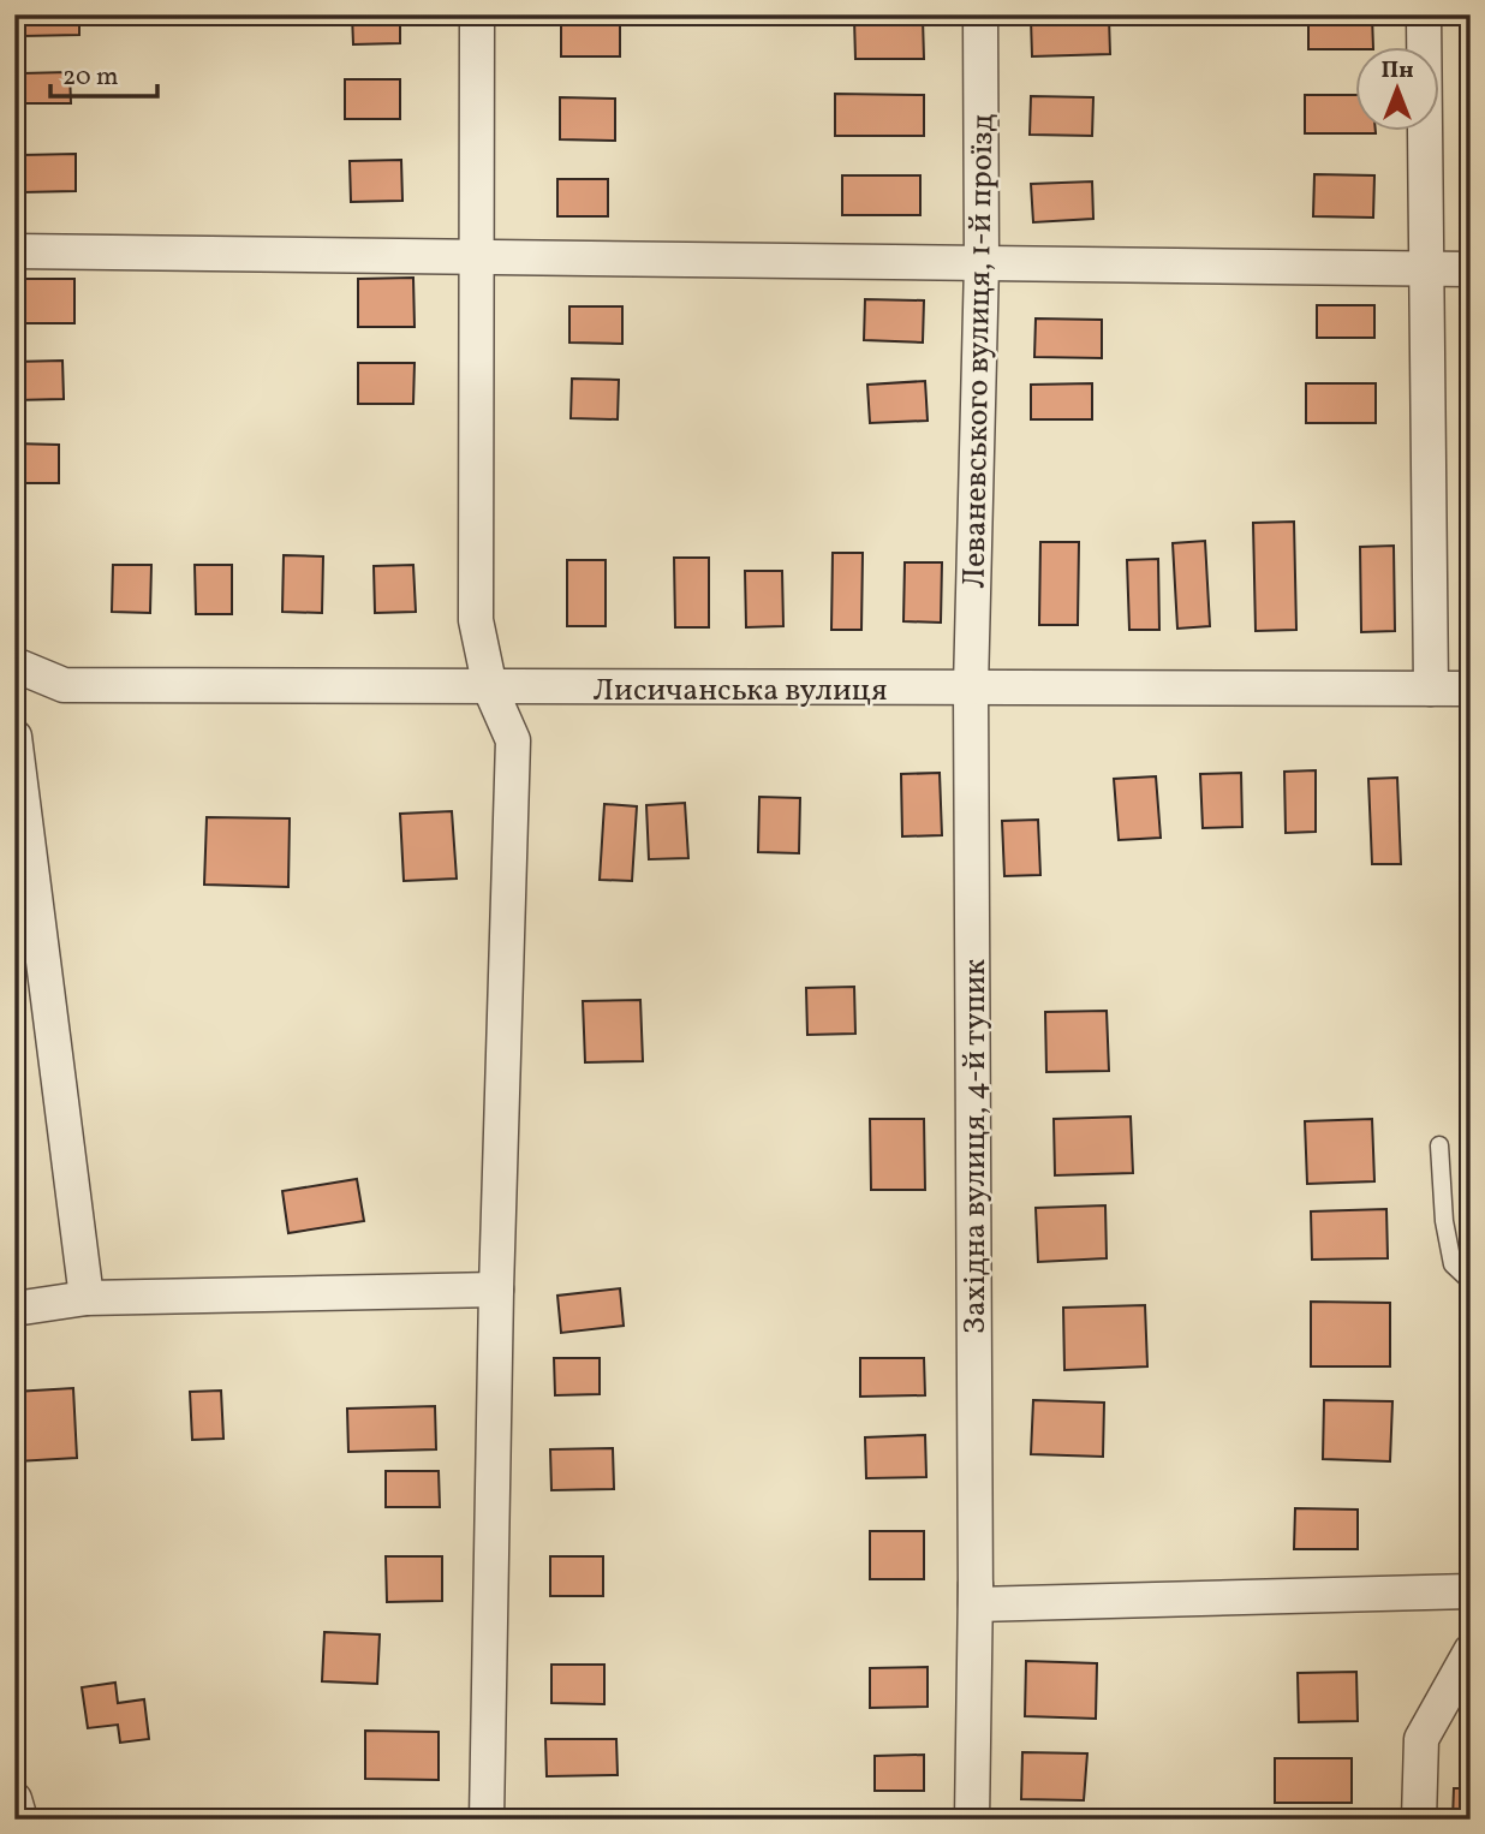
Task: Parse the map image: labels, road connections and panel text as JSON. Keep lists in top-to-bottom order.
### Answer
{
  "streets": {
    "street": ["Леваневського вулиця, 1-й проїзд", "Лисичанська вулиця", "Західна вулиця, 4-й тупик"]
  },
  "crossings": [
    ["Леваневського вулиця, 1-й проїзд", "Лисичанська вулиця"],
    ["Леваневського вулиця, 1-й проїзд", "Західна вулиця, 4-й тупик"],
    ["Лисичанська вулиця", "Західна вулиця, 4-й тупик"]
  ],
  "scale_bar": "20 m",
  "north": "top"
}
